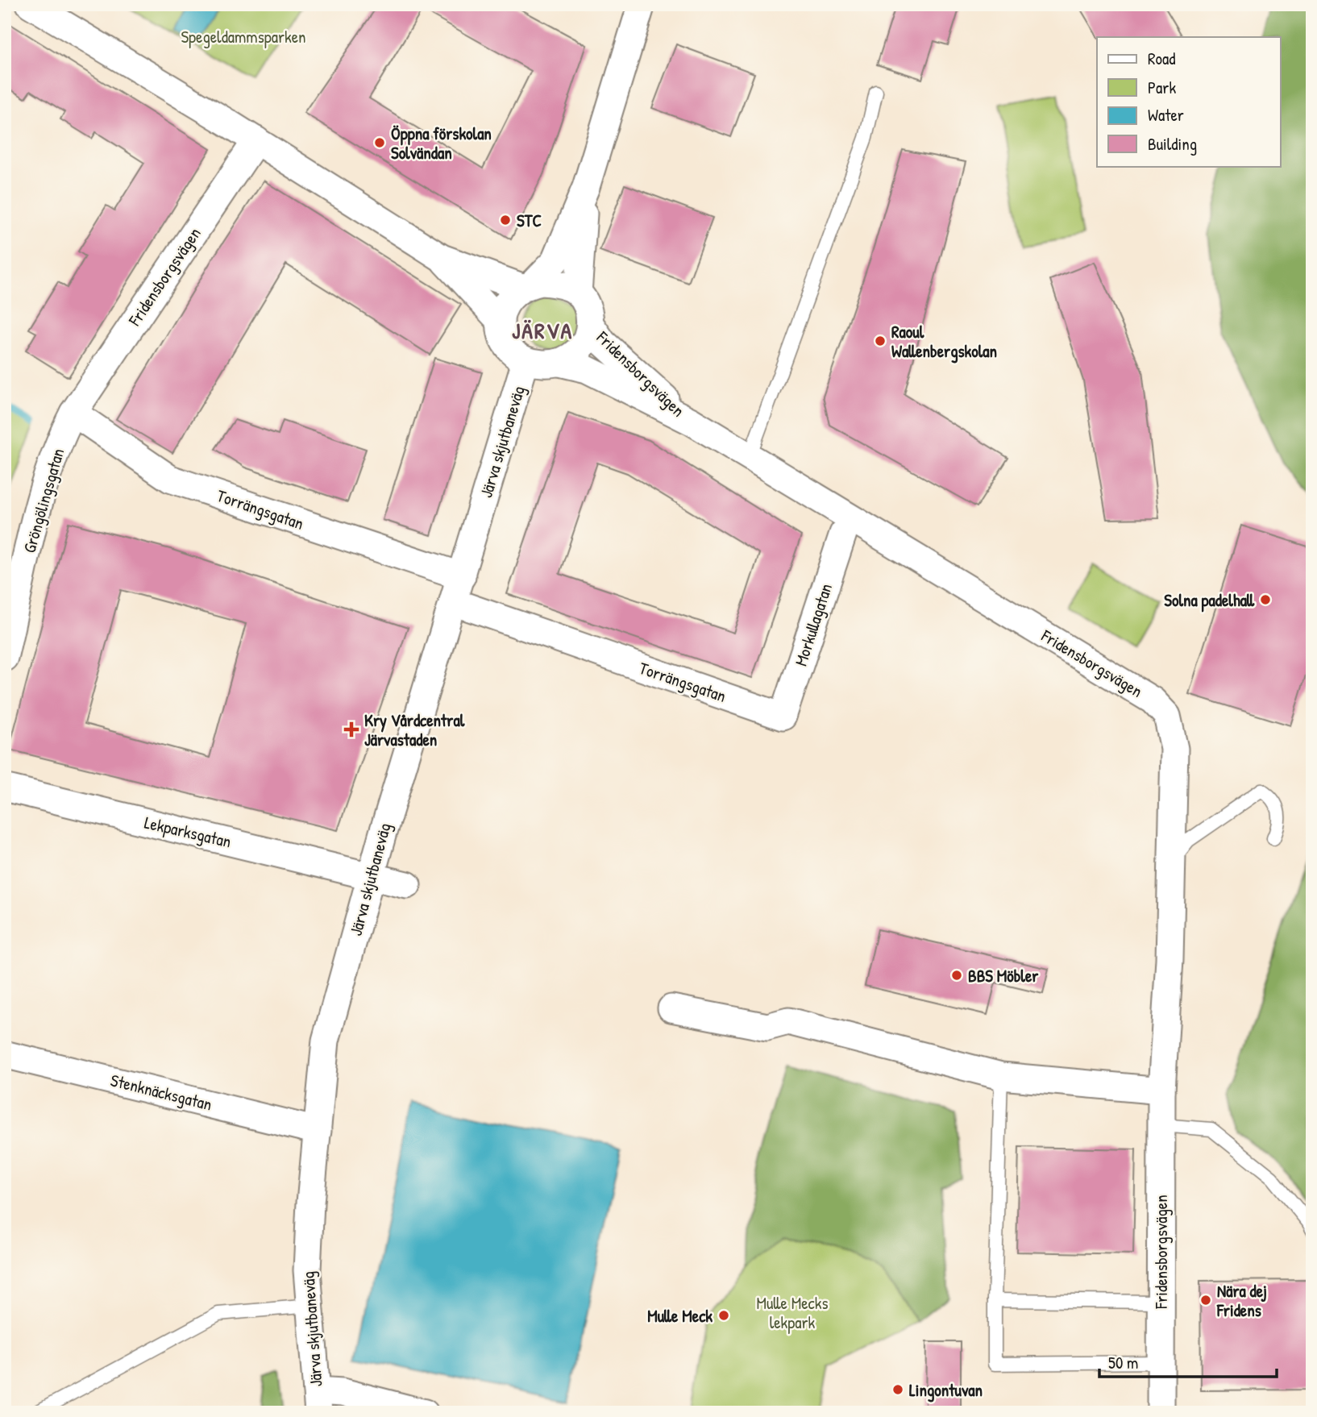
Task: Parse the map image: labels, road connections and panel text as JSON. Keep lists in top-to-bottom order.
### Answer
{
  "streets": {
    "street": [
      "Fridensborgsvägen",
      "Järva skjutbaneväg",
      "Gröngölingsgatan",
      "Torrängsgatan",
      "Morkullagatan",
      "Lekparksgatan",
      "Stenknäcksgatan"
    ]
  },
  "crossings": [
    ["Fridensborgsvägen", "Järva skjutbaneväg"],
    ["Fridensborgsvägen", "Gröngölingsgatan"],
    ["Fridensborgsvägen", "Torrängsgatan"],
    ["Järva skjutbaneväg", "Torrängsgatan"],
    ["Järva skjutbaneväg", "Lekparksgatan"],
    ["Järva skjutbaneväg", "Stenknäcksgatan"],
    ["Gröngölingsgatan", "Torrängsgatan"],
    ["Torrängsgatan", "Morkullagatan"]
  ],
  "districts": ["JÄRVA"],
  "parks": ["Spegeldammsparken", "Mulle Mecks lekpark"],
  "places": {
    "other": [
      "Öppna förskolan Solvändan",
      "STC",
      "Raoul Wallenbergskolan",
      "Solna padelhall",
      "BBS Möbler",
      "Nära dej Fridens",
      "Mulle Meck",
      "Lingontuvan"
    ],
    "health": ["Kry Vårdcentral Järvastaden"]
  },
  "legend": [
    "Road",
    "Park",
    "Water",
    "Building"
  ],
  "scale_bar": "50 m"
}
